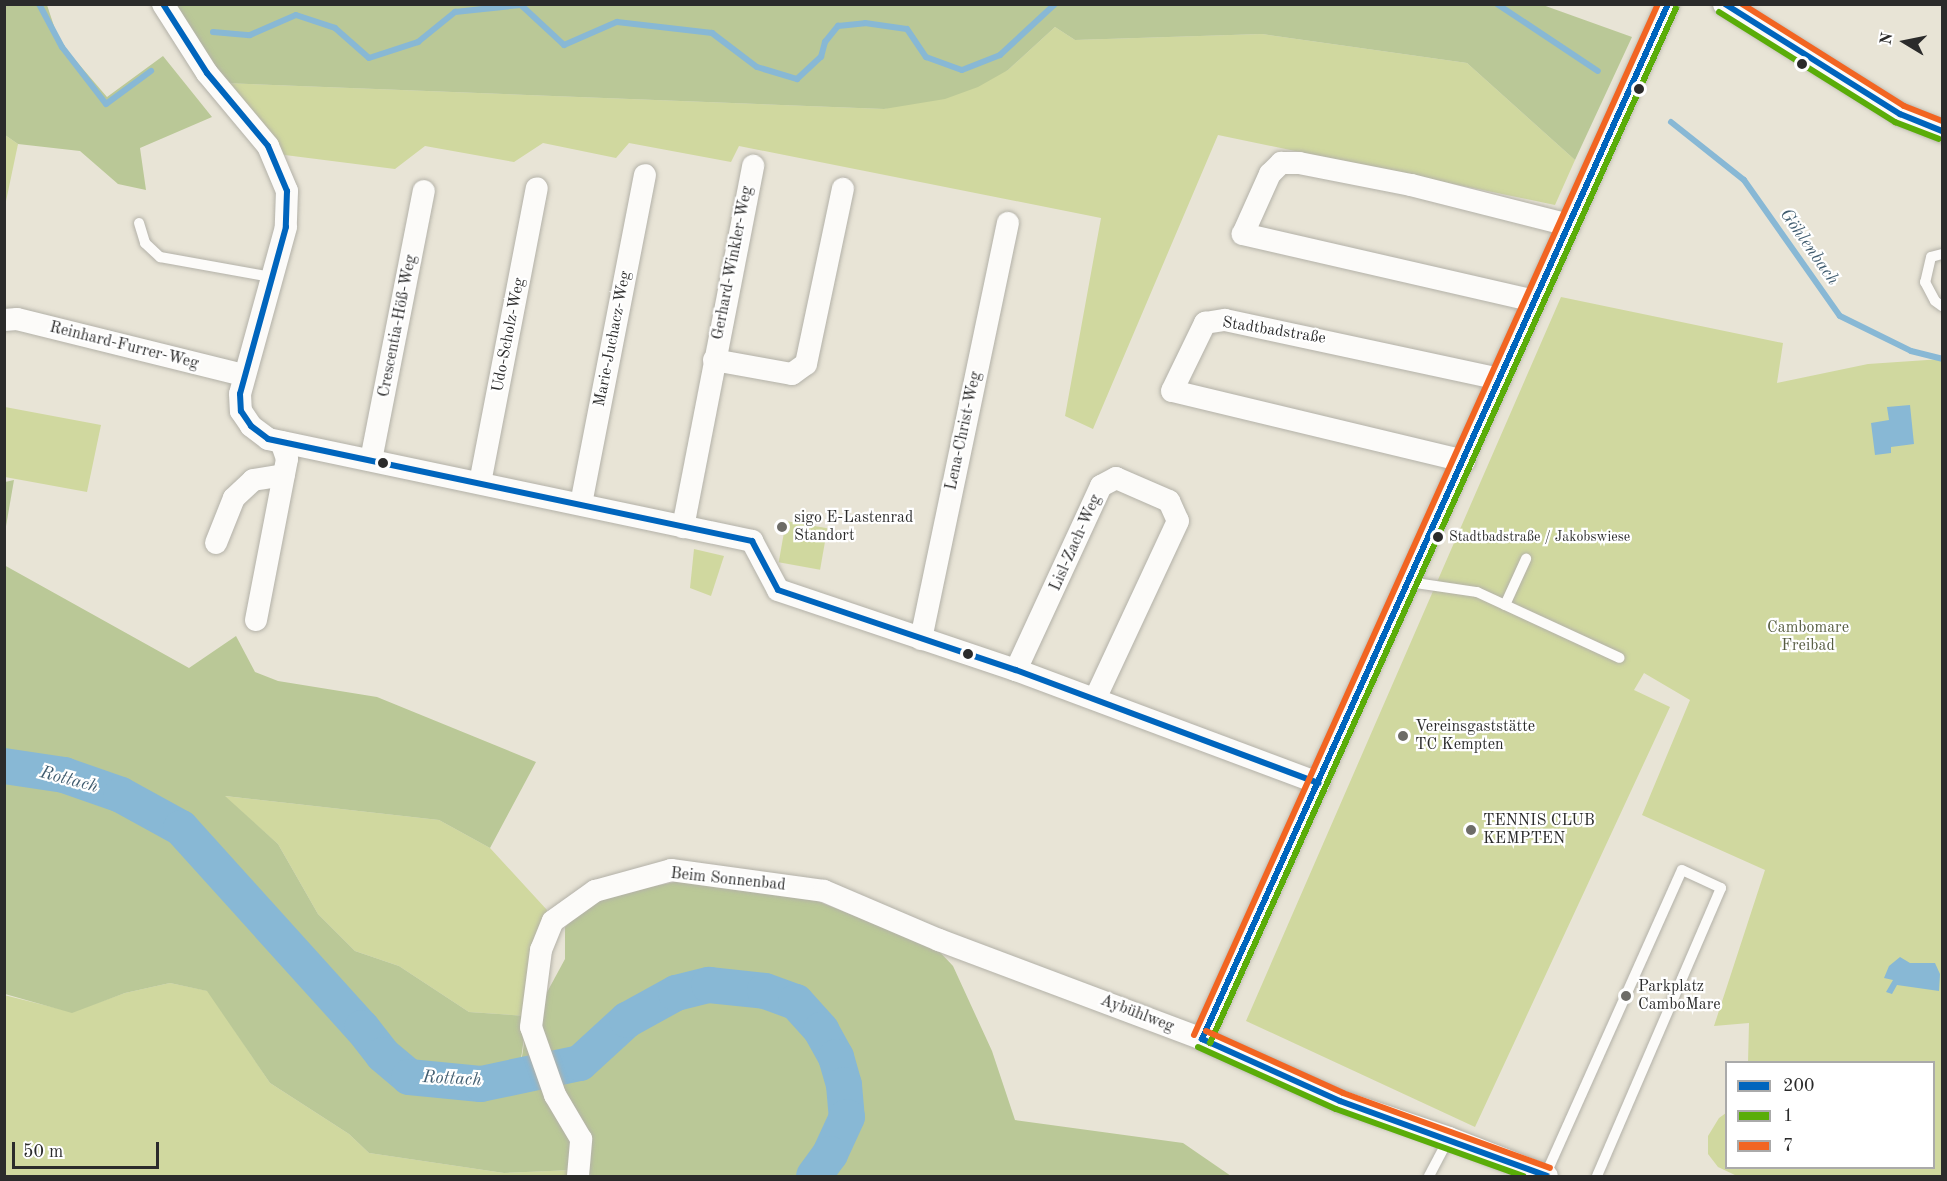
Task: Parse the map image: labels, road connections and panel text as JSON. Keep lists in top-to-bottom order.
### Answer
{
  "streets": {
    "street": [
      "Gerhard-Winkler-Weg",
      "Crescentia-Höß-Weg",
      "Stadtbadstraße",
      "Udo-Scholz-Weg",
      "Marie-Juchacz-Weg",
      "Reinhard-Furrer-Weg",
      "Lena-Christ-Weg",
      "Lisl-Zach-Weg",
      "Beim Sonnenbad",
      "Aybühlweg"
    ]
  },
  "crossings": [
    ["Beim Sonnenbad", "Aybühlweg"]
  ],
  "water": ["Göhlenbach", "Rottach"],
  "parks": ["Cambomare Freibad"],
  "places": [
    "sigo E-Lastenrad Standort",
    "Stadtbadstraße / Jakobswiese",
    "Vereinsgaststätte TC Kempten",
    "TENNIS CLUB KEMPTEN",
    "Parkplatz CamboMare"
  ],
  "lines": ["transit line 200", "transit line 7", "transit line 1"],
  "legend": ["200", "1", "7"],
  "scale_bar": "50 m",
  "north": "left"
}
